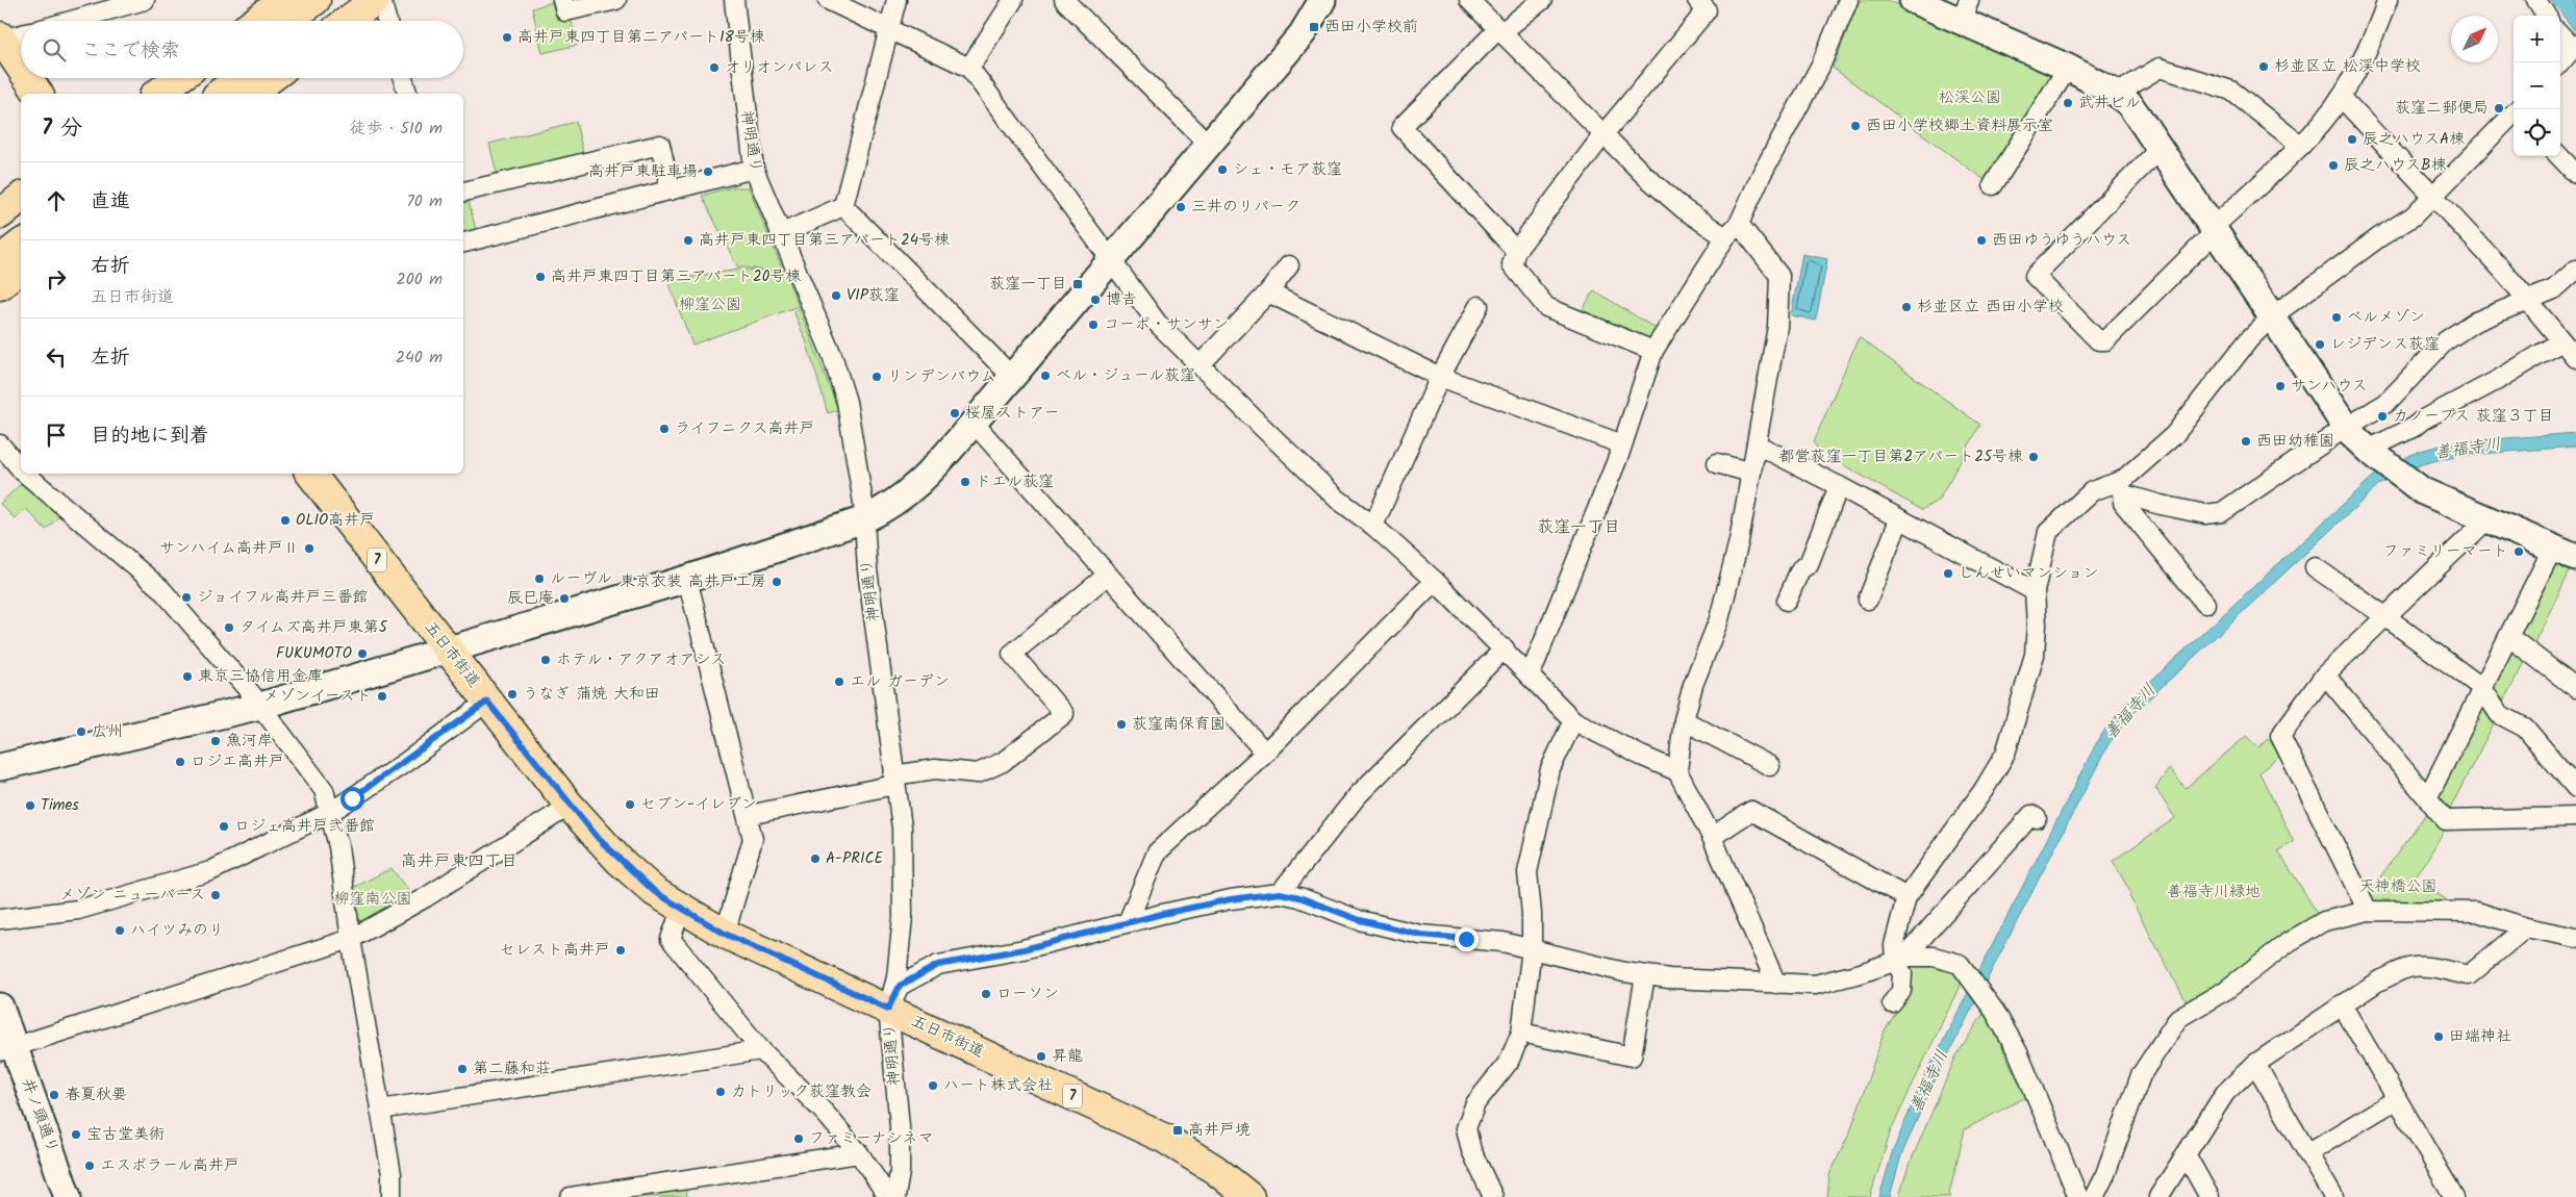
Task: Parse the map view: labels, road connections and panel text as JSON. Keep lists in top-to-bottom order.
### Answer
{
  "streets": {
    "main road": ["7", "五日市街道"],
    "street": ["神明通り", "井ノ頭通り"]
  },
  "crossings": [
    ["神明通り", "五日市街道"]
  ],
  "districts": ["荻窪一丁目", "高井戸東四丁目"],
  "water": ["善福寺川"],
  "parks": [
    "松渓公園",
    "柳窪公園",
    "天神橋公園",
    "善福寺川緑地",
    "柳窪南公園"
  ],
  "places": {
    "transit": ["西田小学校前", "荻窪一丁目", "高井戸境"],
    "other": [
      "高井戸東四丁目第二アパート18号棟",
      "杉並区立 松渓中学校",
      "オリオンパレス",
      "武井ビル",
      "荻窪二郵便局",
      "西田小学校郷土資料展示室",
      "辰之ハウスA棟",
      "辰之ハウスB棟",
      "シェ・モア荻窪",
      "高井戸東駐車場",
      "三井のリパーク",
      "高井戸東四丁目第三アパート24号棟",
      "西田ゆうゆうハウス",
      "高井戸東四丁目第三アパート20号棟",
      "VIP荻窪",
      "博𠮷",
      "杉並区立 西田小学校",
      "ベルメゾン",
      "コーポ・サンサン",
      "レジデンス荻窪",
      "ベル・ジュール荻窪",
      "リンデンバウム",
      "サンハウス",
      "桜屋ストアー",
      "カノープス 荻窪３丁目",
      "ライフニクス高井戸",
      "西田幼稚園",
      "都営荻窪一丁目第2アパート25号棟",
      "ドエル荻窪",
      "OLIO高井戸",
      "サンハイム高井戸Ⅱ",
      "ファミリーマート",
      "しんせいマンション",
      "ルーヴル",
      "東京衣装 高井戸工房",
      "ジョイフル高井戸三番館",
      "辰巳庵",
      "タイムズ高井戸東第5",
      "FUKUMOTO",
      "ホテル・アクアオアシス",
      "東京三協信用金庫",
      "エル ガーデン",
      "うなぎ 蒲焼 大和田",
      "メゾンイースト",
      "荻窪南保育園",
      "広州",
      "魚河岸",
      "ロジエ高井戸",
      "セブン-イレブン",
      "Times",
      "ロジェ高井戸弐番館",
      "A-PRICE",
      "メゾン ニューバース",
      "ハイツみのり",
      "セレスト高井戸",
      "ローソン",
      "田端神社",
      "昇龍",
      "第二藤和荘",
      "ハート株式会社",
      "カトリック荻窪教会",
      "春夏秋要",
      "宝古堂美術",
      "ファミーナシネマ",
      "エスポラール高井戸"
    ]
  },
  "north": "top right",
  "page": {
    "map_buttons": ["+", "−"],
    "search": "ここで検索",
    "heading": ["7 分", "徒歩 · 510 m"],
    "list": [
      ["直進", "70 m"],
      ["右折", "五日市街道", "200 m"],
      ["左折", "240 m"],
      "目的地に到着"
    ]
  }
}
